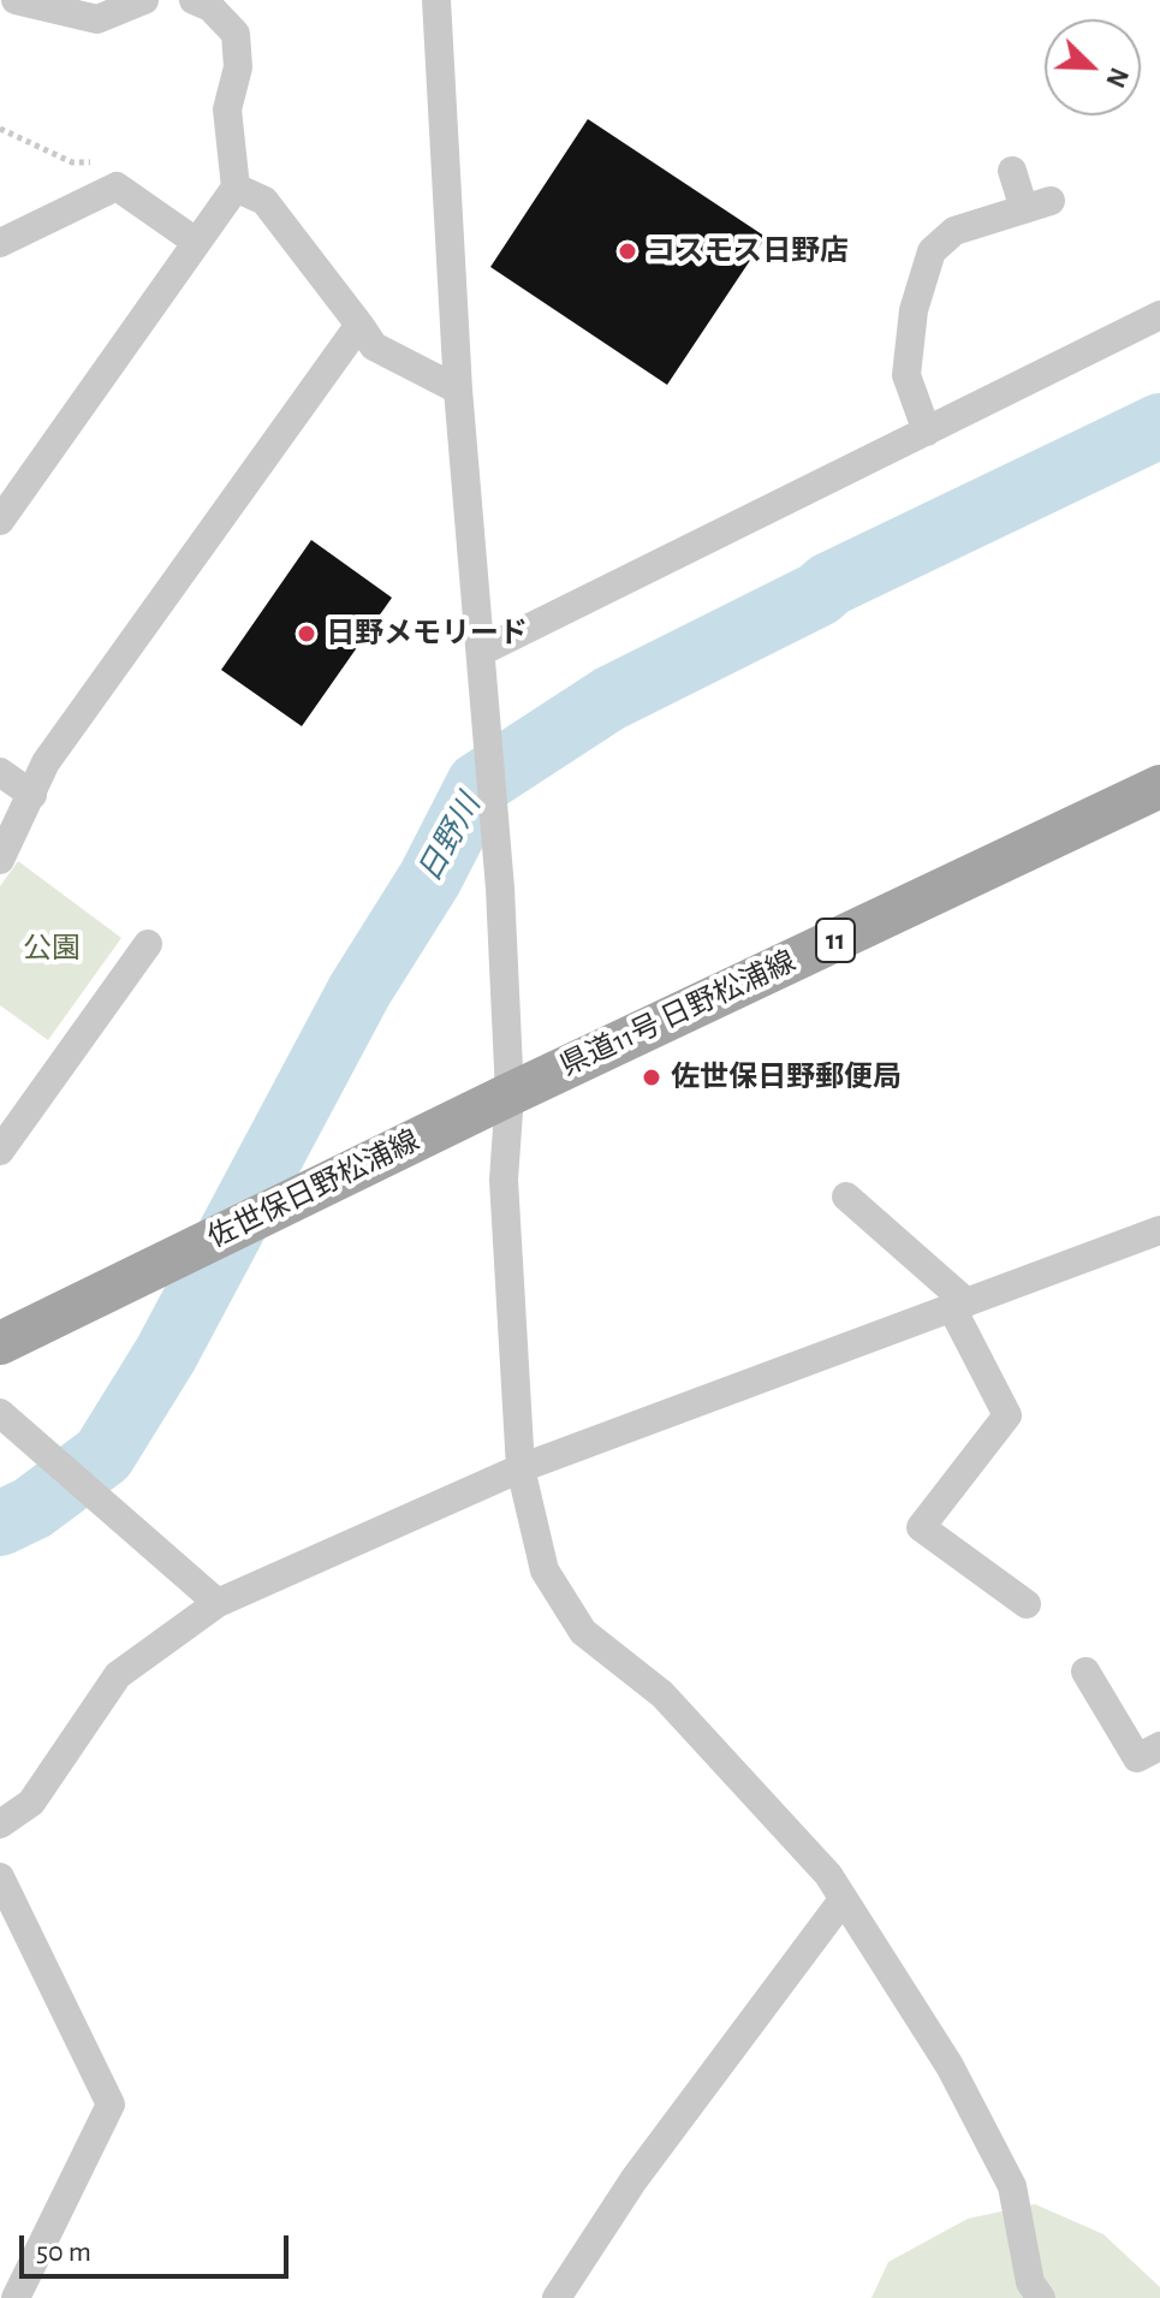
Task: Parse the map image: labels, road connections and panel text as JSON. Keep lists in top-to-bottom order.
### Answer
{
  "streets": {
    "main road": ["11", "県道11号 日野松浦線", "佐世保日野松浦線"]
  },
  "crossings": [
    ["県道11号 日野松浦線", "佐世保日野松浦線"]
  ],
  "water": ["日野川"],
  "parks": ["公園"],
  "places": ["コスモス日野店", "日野メモリード", "佐世保日野郵便局"],
  "scale_bar": "50 m",
  "north": "bottom right"
}
